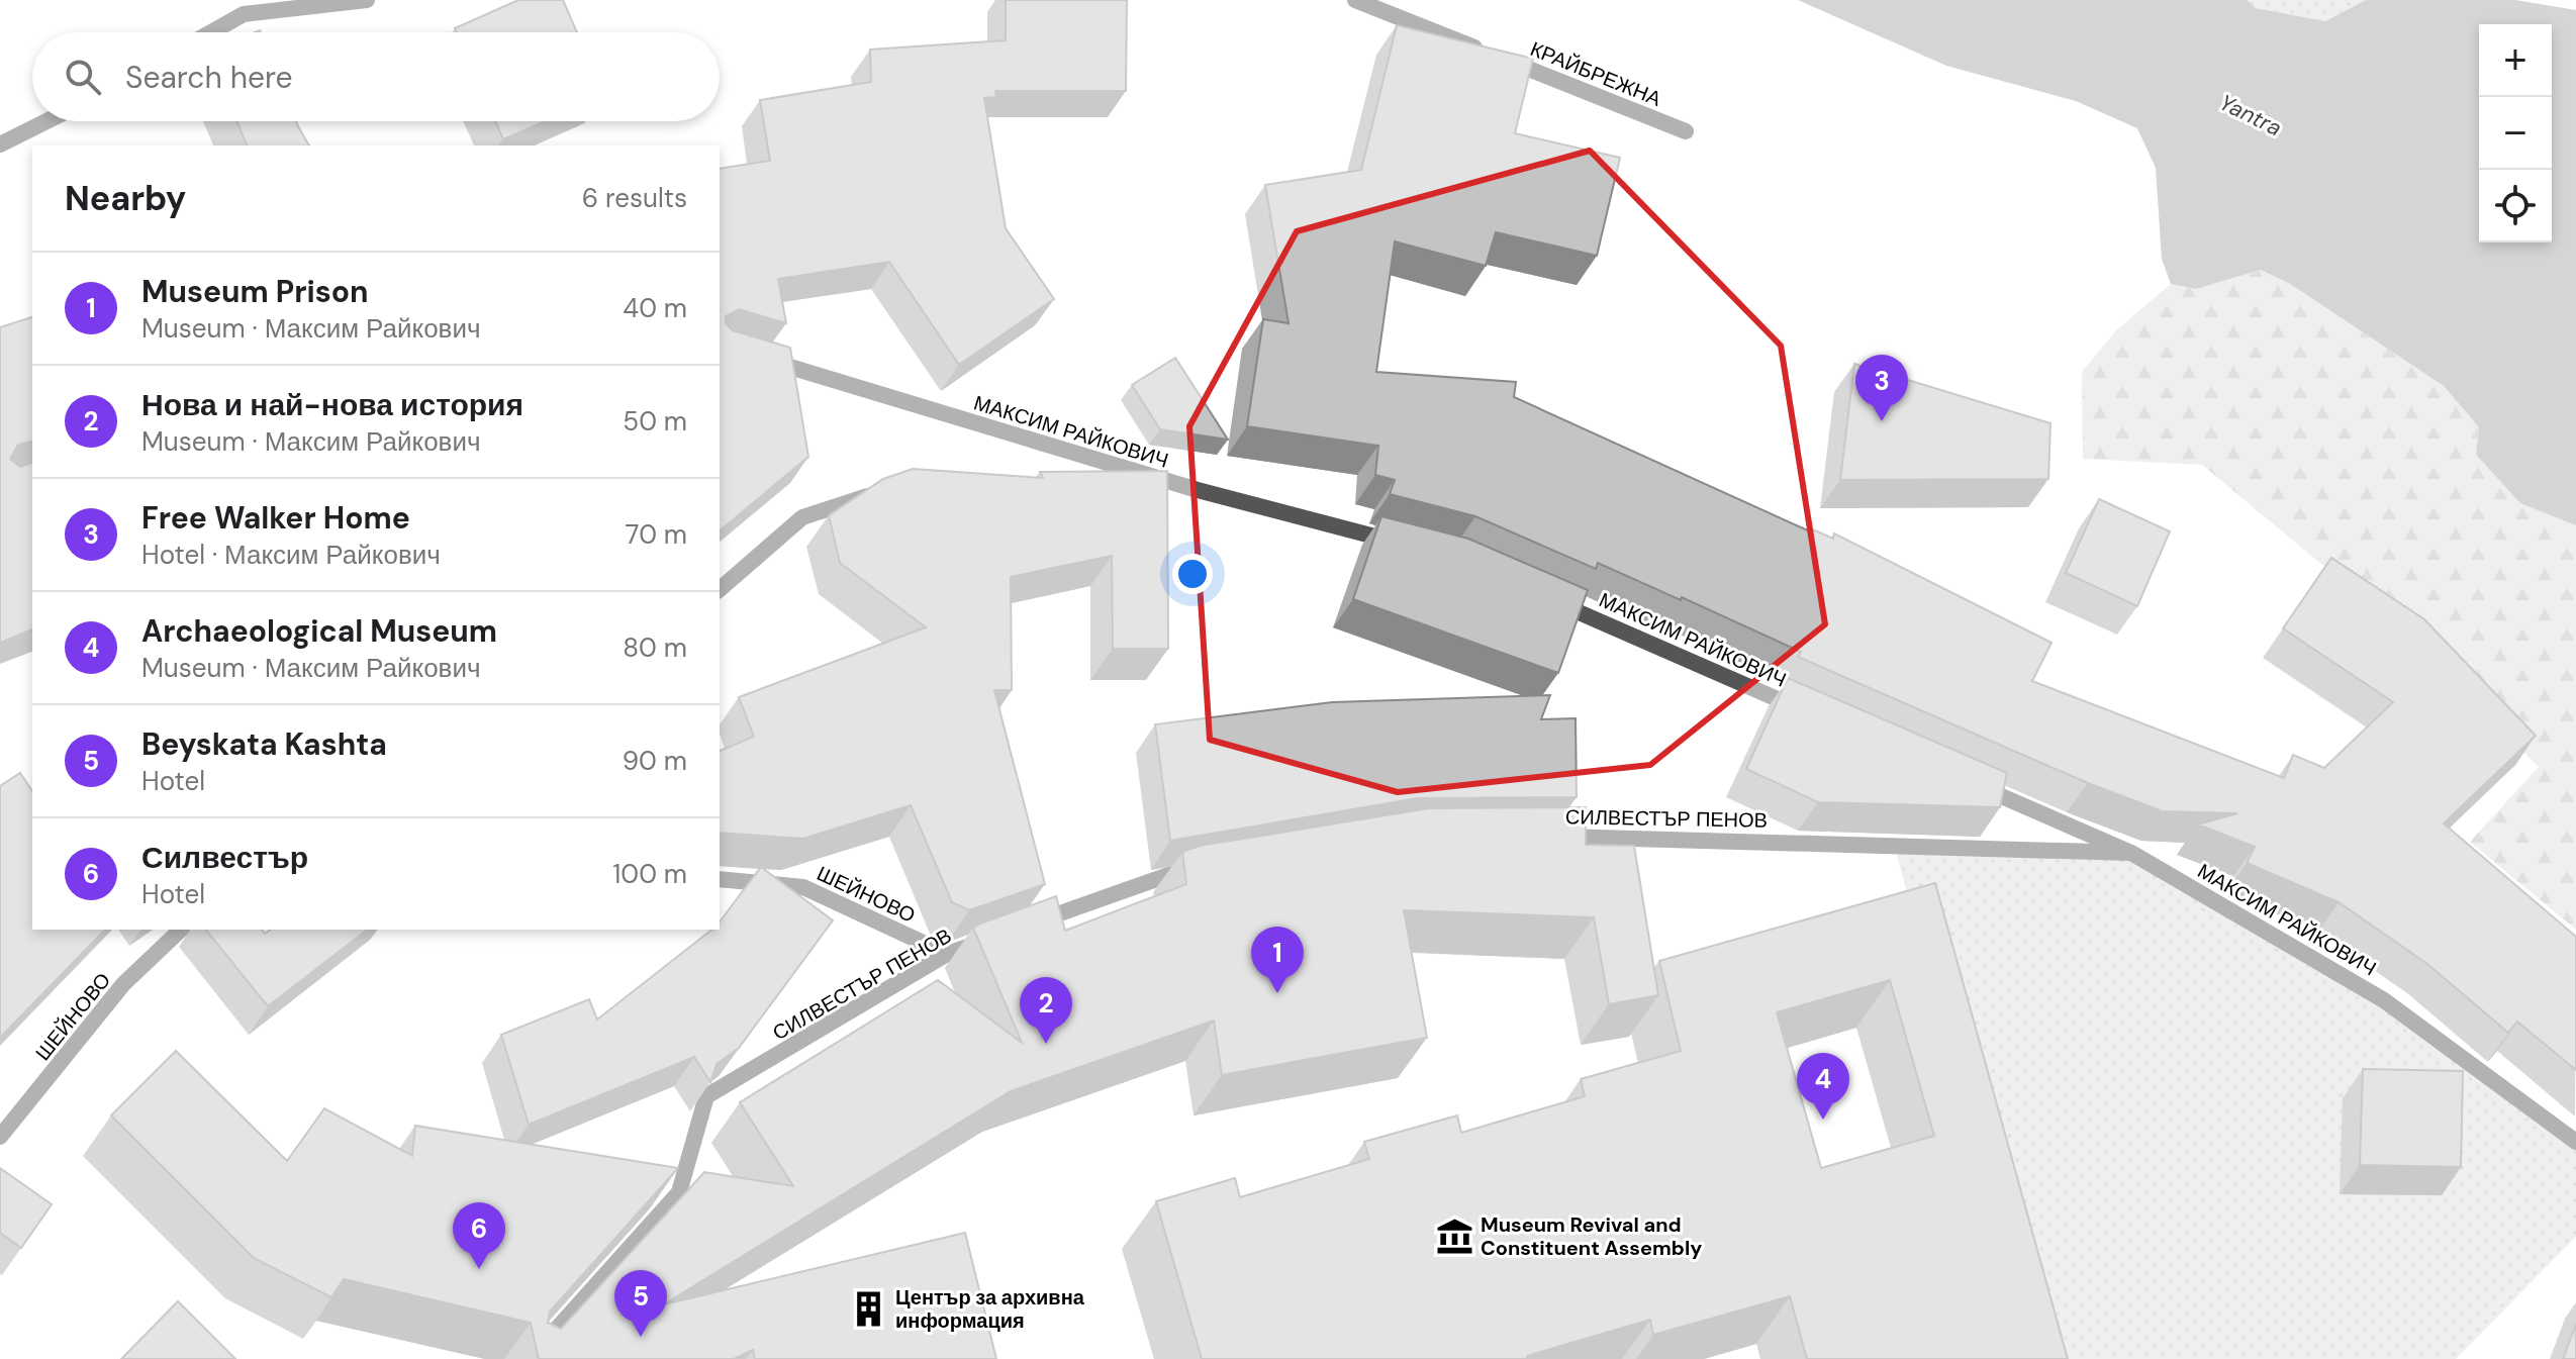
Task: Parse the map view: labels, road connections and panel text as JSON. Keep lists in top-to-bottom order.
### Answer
{
  "streets": {
    "street": [
      "КРАЙБРЕЖНА",
      "МАКСИМ РАЙКОВИЧ",
      "СИЛВЕСТЪР ПЕНОВ",
      "ШЕЙНОВО"
    ]
  },
  "crossings": [
    ["МАКСИМ РАЙКОВИЧ", "СИЛВЕСТЪР ПЕНОВ"],
    ["СИЛВЕСТЪР ПЕНОВ", "ШЕЙНОВО"]
  ],
  "water": ["Yantra"],
  "places": {
    "museum": ["Museum Revival and Constituent Assembly"],
    "building": ["Център за архивна информация"]
  },
  "page": {
    "map_buttons": ["+", "−"],
    "search": "Search here",
    "heading": ["Nearby", "6 results"],
    "list": [
      {
        "mark": "1",
        "name": "Museum Prison",
        "note": "Museum · Максим Райкович",
        "value": "40 m"
      },
      {
        "mark": "2",
        "name": "Нова и най-нова история",
        "note": "Museum · Максим Райкович",
        "value": "50 m"
      },
      {
        "mark": "3",
        "name": "Free Walker Home",
        "note": "Hotel · Максим Райкович",
        "value": "70 m"
      },
      {
        "mark": "4",
        "name": "Archaeological Museum",
        "note": "Museum · Максим Райкович",
        "value": "80 m"
      },
      {
        "mark": "5",
        "name": "Beyskata Kashta",
        "note": "Hotel",
        "value": "90 m"
      },
      {
        "mark": "6",
        "name": "Силвестър",
        "note": "Hotel",
        "value": "100 m"
      }
    ],
    "pins": [
      "3",
      "1",
      "2",
      "4",
      "6",
      "5"
    ]
  }
}
